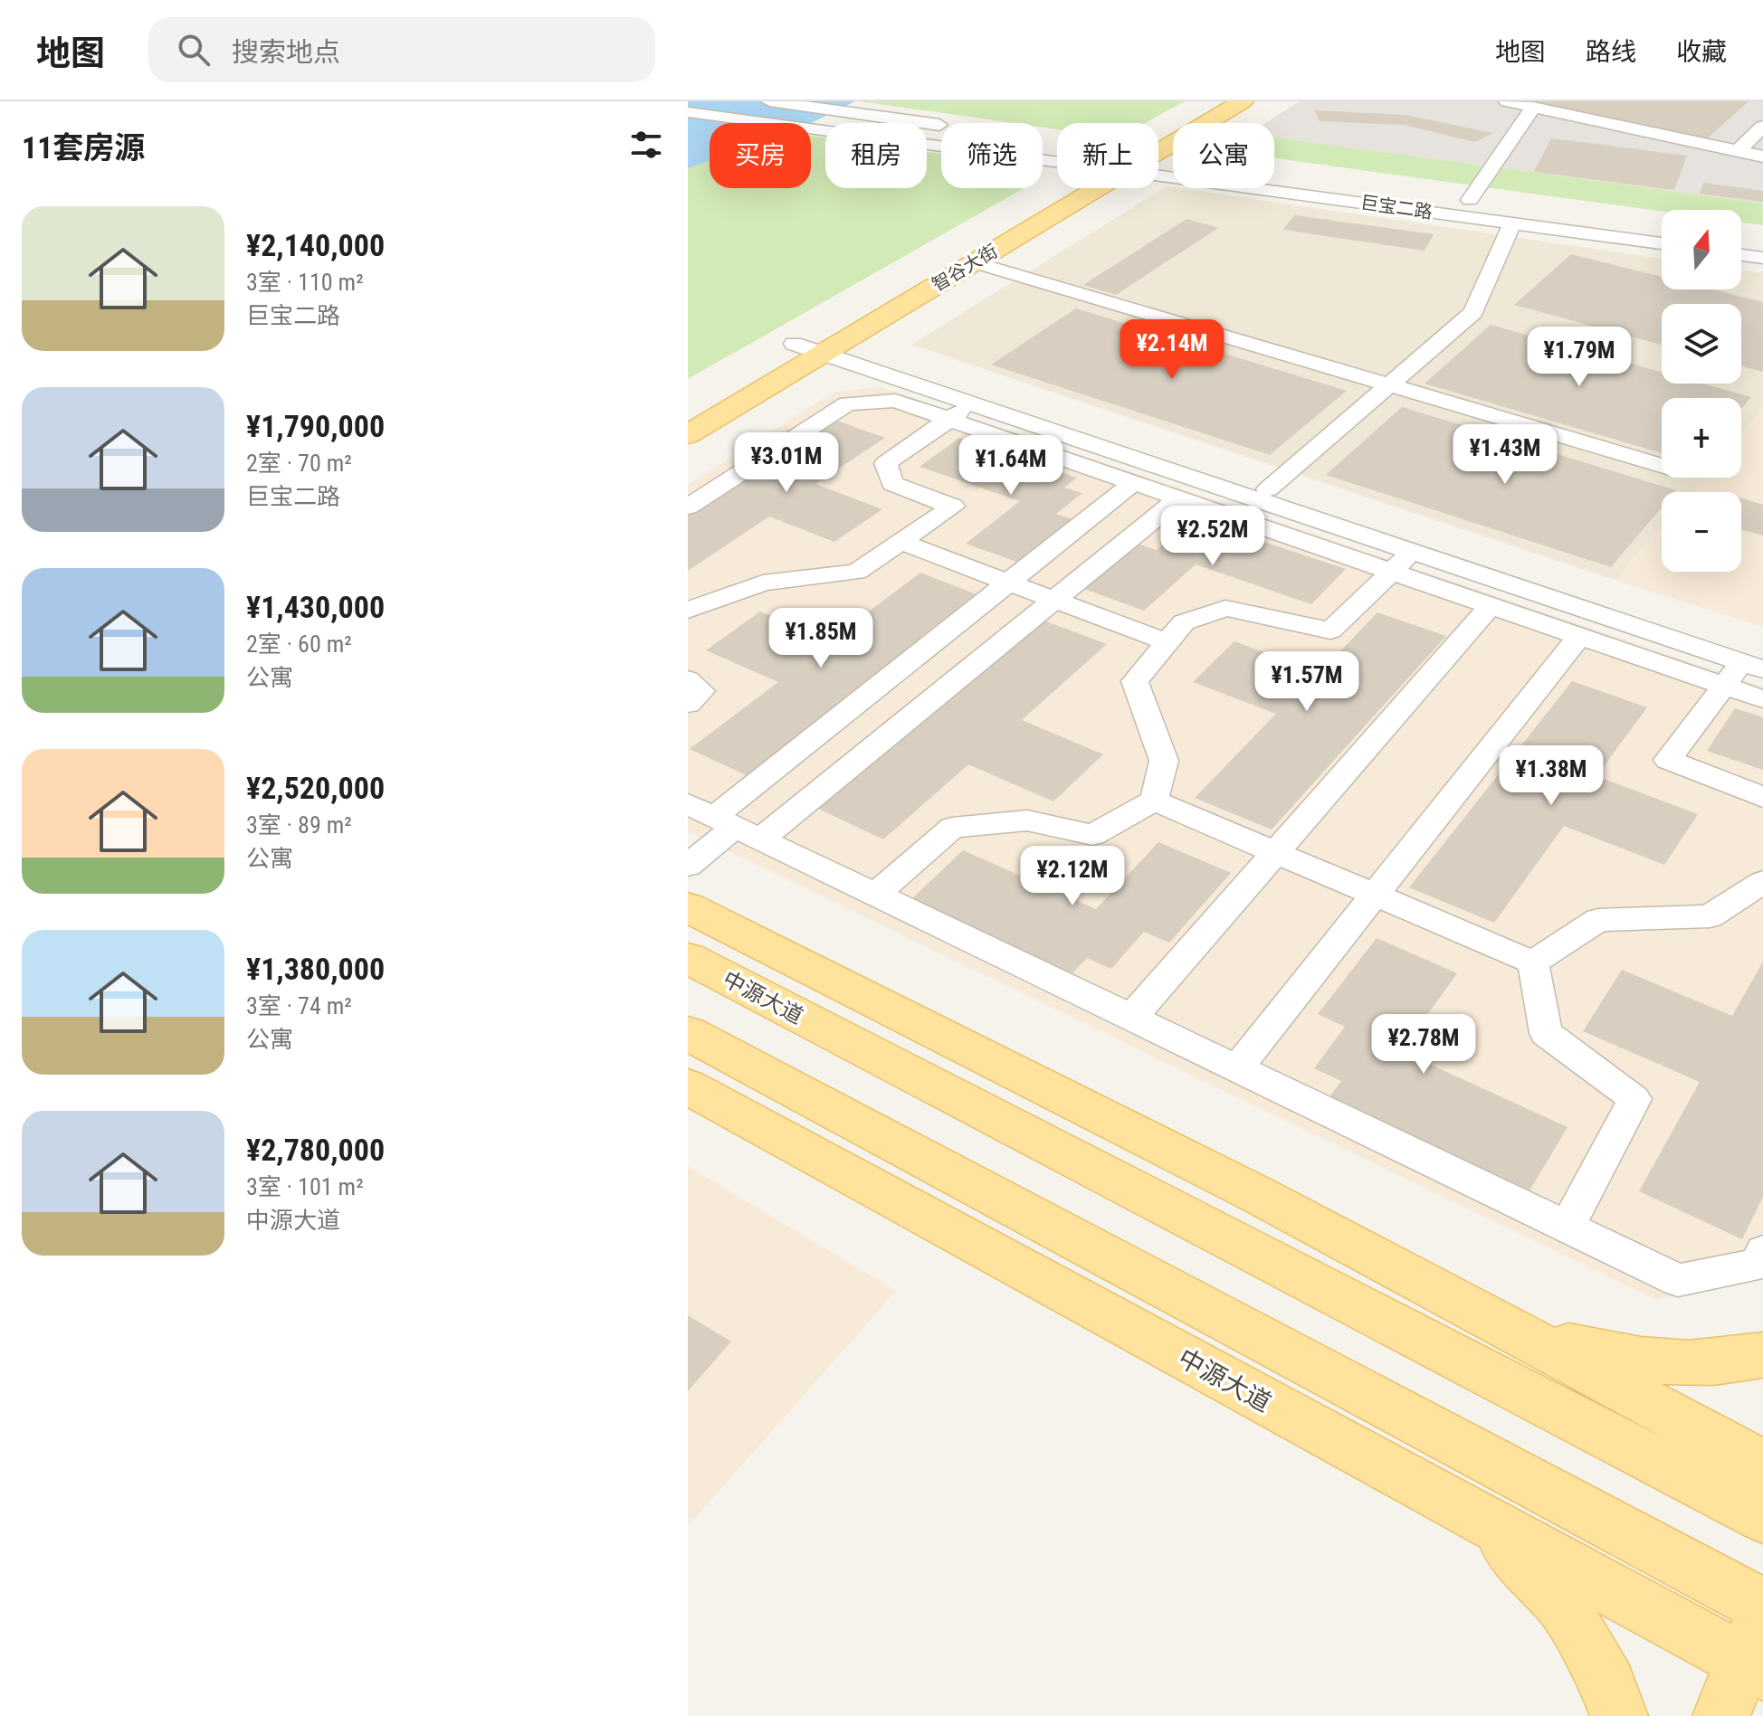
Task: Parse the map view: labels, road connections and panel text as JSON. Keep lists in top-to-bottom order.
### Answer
{
  "streets": {
    "main road": ["智谷大街", "中源大道"],
    "street": ["巨宝二路"]
  },
  "north": "top",
  "page": {
    "header": "地图",
    "search": "搜索地点",
    "nav": ["地图", "路线", "收藏"],
    "heading": "11套房源",
    "chip": [
      "买房",
      "租房",
      "筛选",
      "新上",
      "公寓"
    ],
    "list": [
      {
        "name": "¥2,140,000",
        "note": "3室 · 110 m² · 巨宝二路"
      },
      {
        "name": "¥1,790,000",
        "note": "2室 · 70 m² · 巨宝二路"
      },
      {
        "name": "¥1,430,000",
        "note": "2室 · 60 m² · 公寓"
      },
      {
        "name": "¥2,520,000",
        "note": "3室 · 89 m² · 公寓"
      },
      {
        "name": "¥1,380,000",
        "note": "3室 · 74 m² · 公寓"
      },
      {
        "name": "¥2,780,000",
        "note": "3室 · 101 m² · 中源大道"
      }
    ],
    "map_buttons": ["+", "−"],
    "price": [
      "¥2.14M",
      "¥1.79M",
      "¥1.43M",
      "¥3.01M",
      "¥1.64M",
      "¥2.52M",
      "¥1.85M",
      "¥1.57M",
      "¥1.38M",
      "¥2.12M",
      "¥2.78M"
    ]
  }
}
